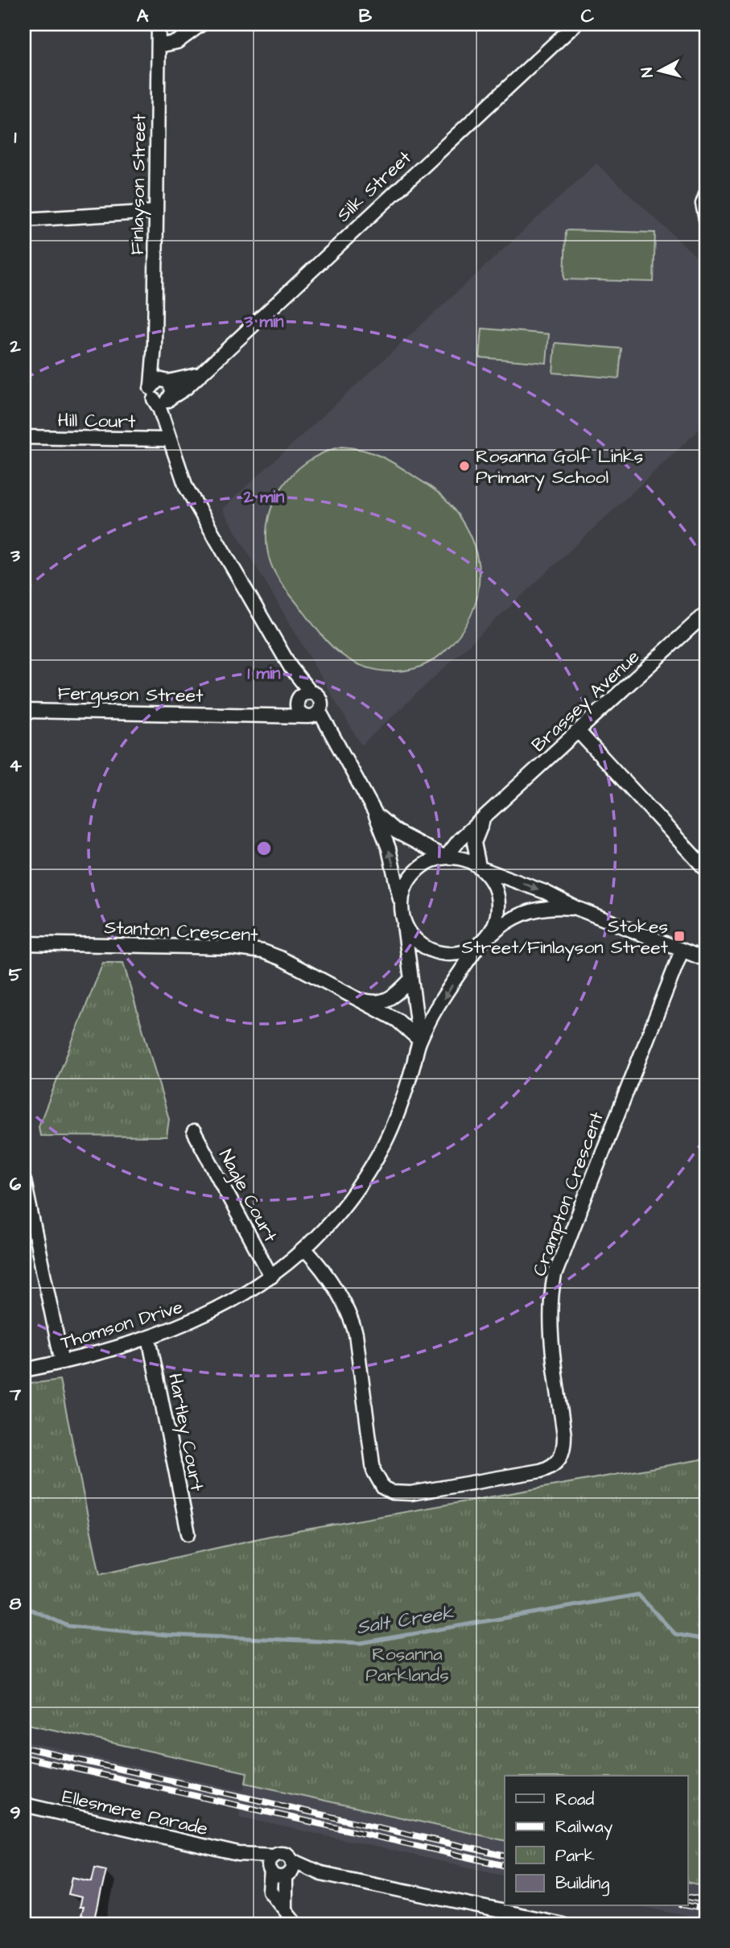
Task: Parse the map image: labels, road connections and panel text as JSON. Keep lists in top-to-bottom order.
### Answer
{
  "streets": {
    "street": [
      "Finlayson Street",
      "Silk Street",
      "Hill Court",
      "Ferguson Street",
      "Brassey Avenue",
      "Stanton Crescent",
      "Crampton Crescent",
      "Nagle Court",
      "Thomson Drive",
      "Hartley Court",
      "Ellesmere Parade"
    ]
  },
  "crossings": [
    ["Finlayson Street", "Silk Street"],
    ["Brassey Avenue", "Thomson Drive"],
    ["Stanton Crescent", "Thomson Drive"],
    ["Crampton Crescent", "Thomson Drive"],
    ["Nagle Court", "Thomson Drive"],
    ["Thomson Drive", "Hartley Court"]
  ],
  "water": ["Salt Creek"],
  "parks": ["Rosanna Parklands"],
  "places": {
    "other": ["Rosanna Golf Links Primary School"],
    "transit": ["Stokes Street/Finlayson Street"]
  },
  "legend": [
    "Road",
    "Railway",
    "Park",
    "Building"
  ],
  "north": "left",
  "grid": {
    "columns": ["A", "B", "C"],
    "rows": [
      "1",
      "2",
      "3",
      "4",
      "5",
      "6",
      "7",
      "8",
      "9"
    ]
  },
  "rings": ["3 min", "2 min", "1 min"]
}
